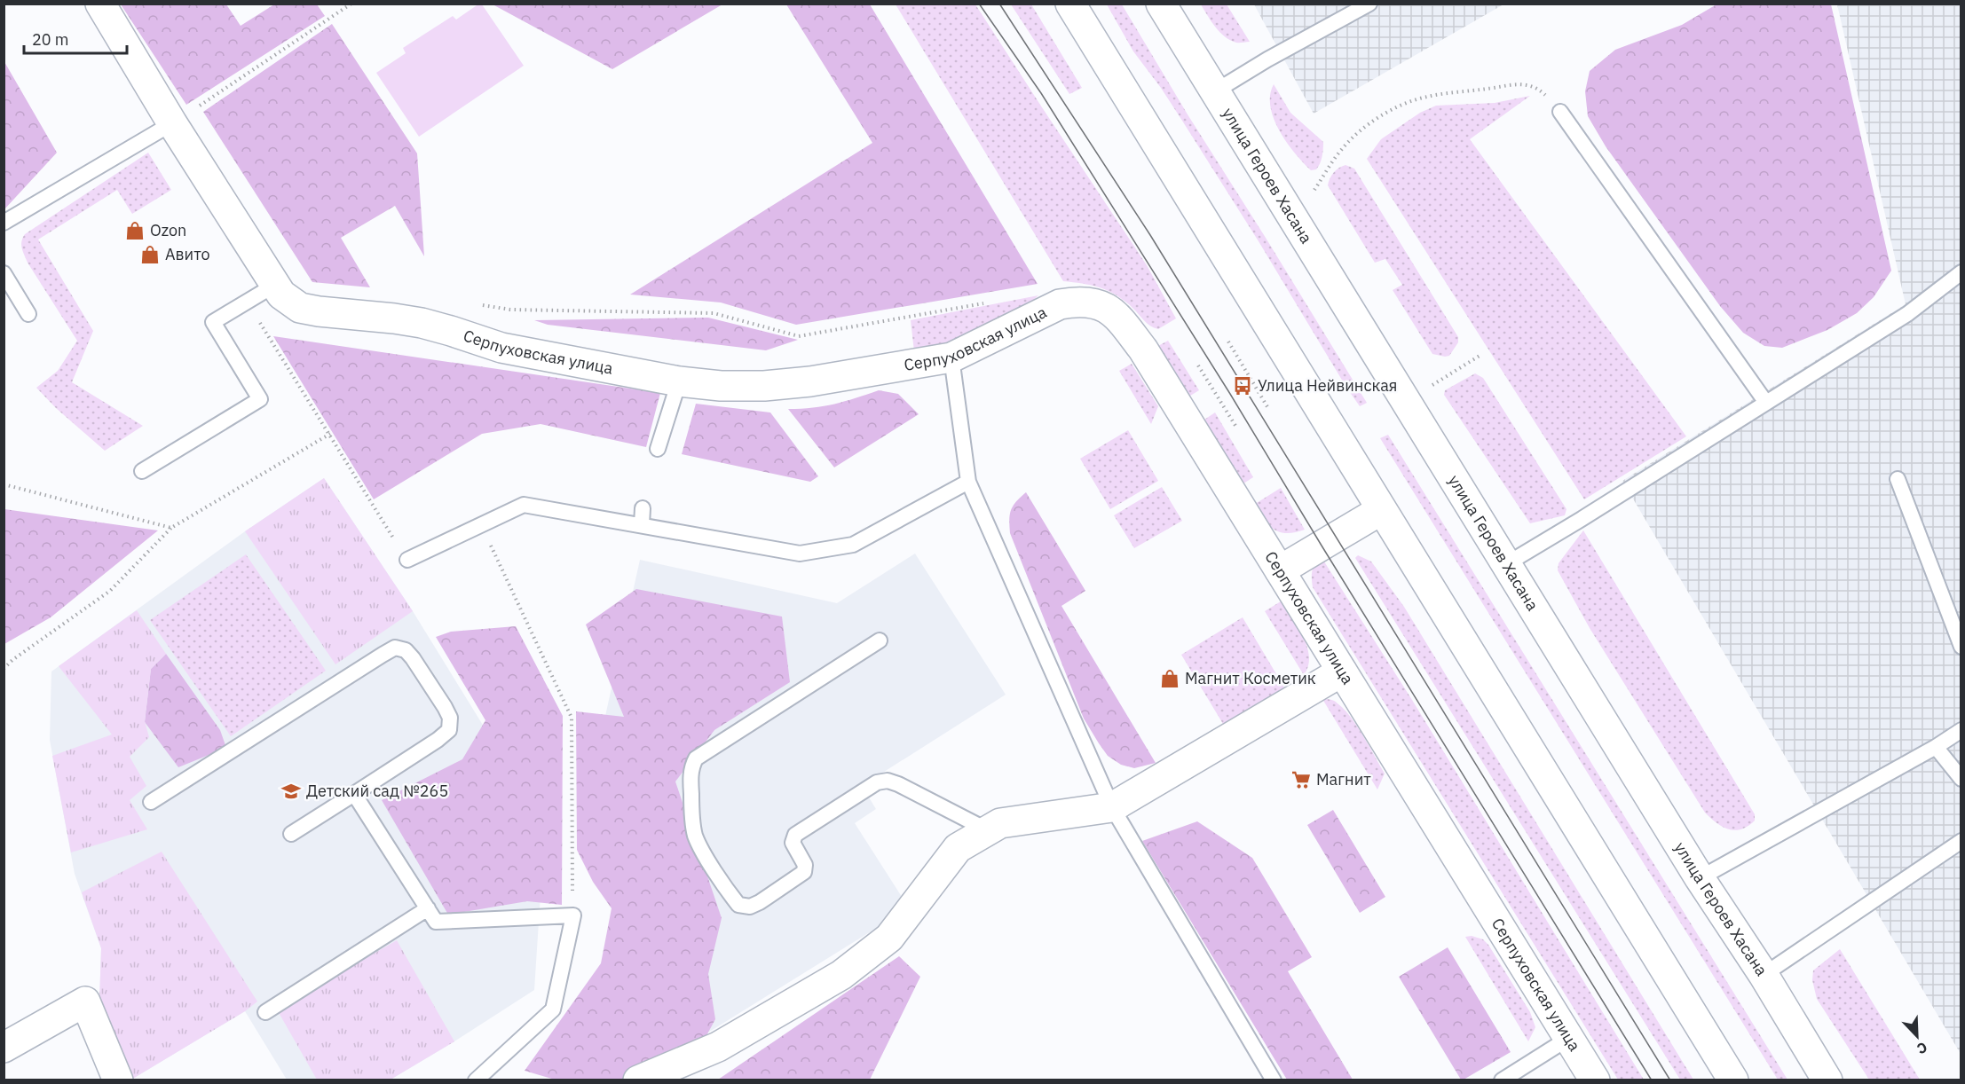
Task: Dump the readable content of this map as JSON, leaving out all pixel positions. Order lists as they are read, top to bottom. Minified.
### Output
{"streets":{"street":["улица Героев Хасана","Серпуховская улица"]},"places":{"shop":["Ozon","Авито","Магнит Косметик"],"bus stop":["Улица Нейвинская"],"supermarket":["Магнит"],"school or university":["Детский сад №265"]},"scale_bar":"20 m","north":"bottom right"}
